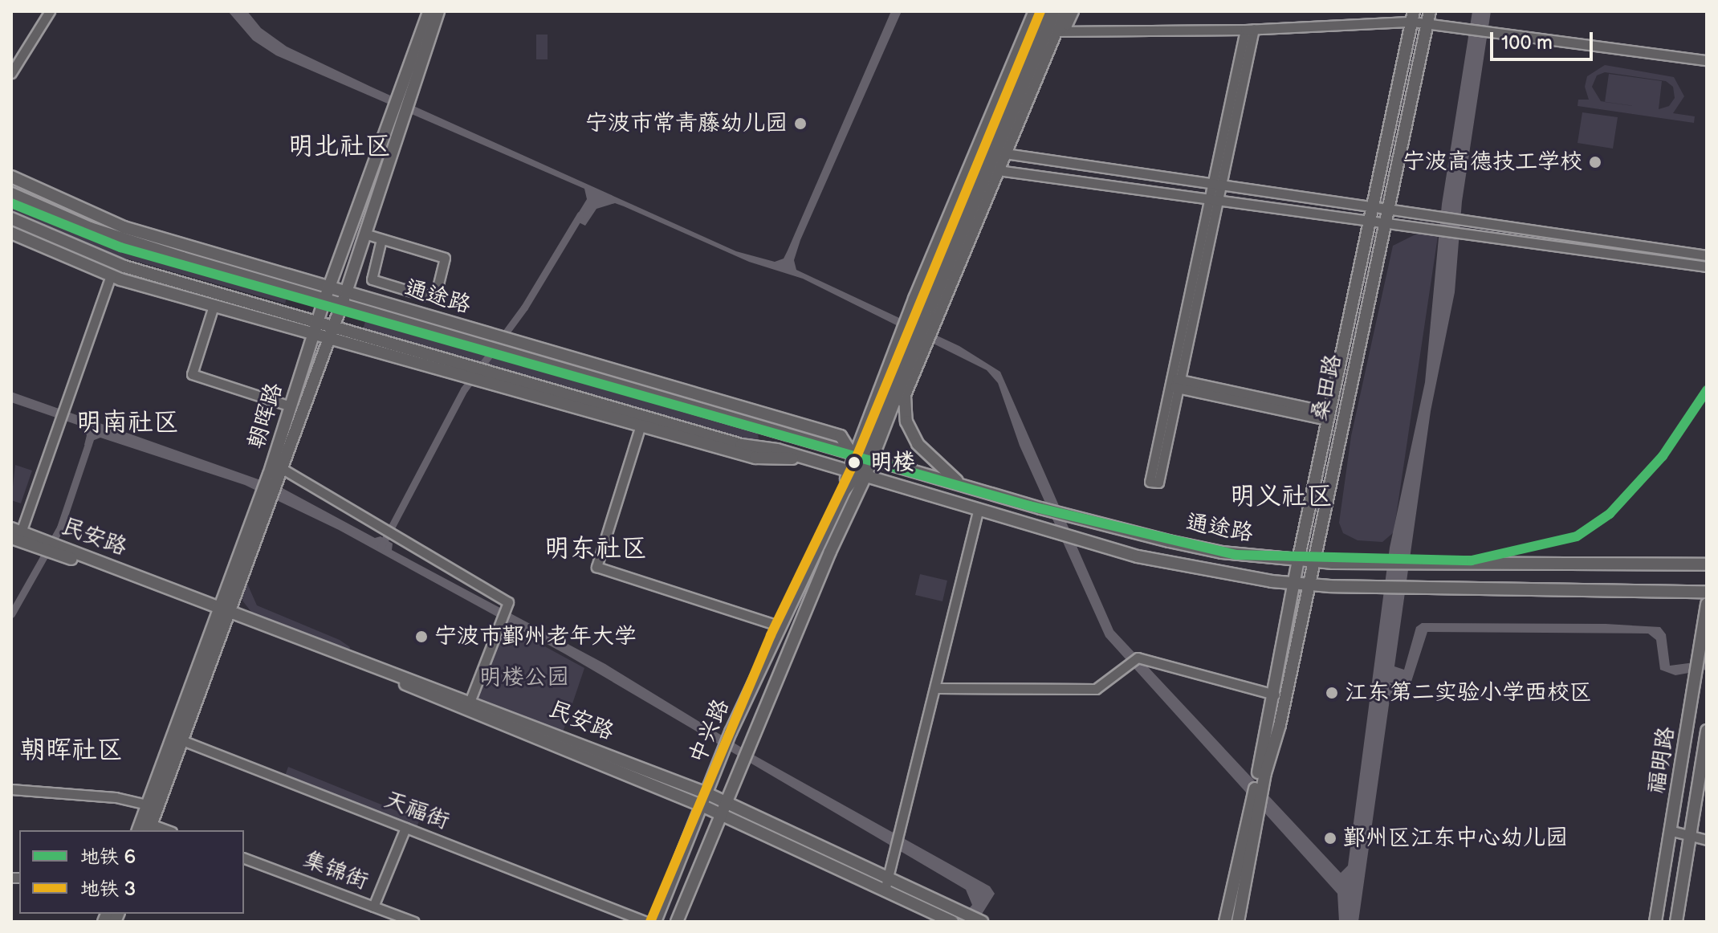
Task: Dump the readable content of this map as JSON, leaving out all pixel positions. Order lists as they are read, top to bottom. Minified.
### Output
{"streets":{"main road":["通途路","桑田路","朝晖路","民安路","中兴路","福明路"],"street":["天福街","集锦街"]},"crossings":[["通途路","桑田路"],["通途路","朝晖路"],["通途路","中兴路"],["朝晖路","民安路"],["朝晖路","天福街"],["民安路","中兴路"]],"districts":["明北社区","明南社区","明义社区","明东社区","朝晖社区"],"parks":["明楼公园"],"places":["宁波市常青藤幼儿园","宁波高德技工学校","明楼","宁波市鄞州老年大学","江东第二实验小学西校区","鄞州区江东中心幼儿园"],"lines":["metro line 3","metro line 6"],"legend":["地铁 6","地铁 3"],"scale_bar":"100 m"}
